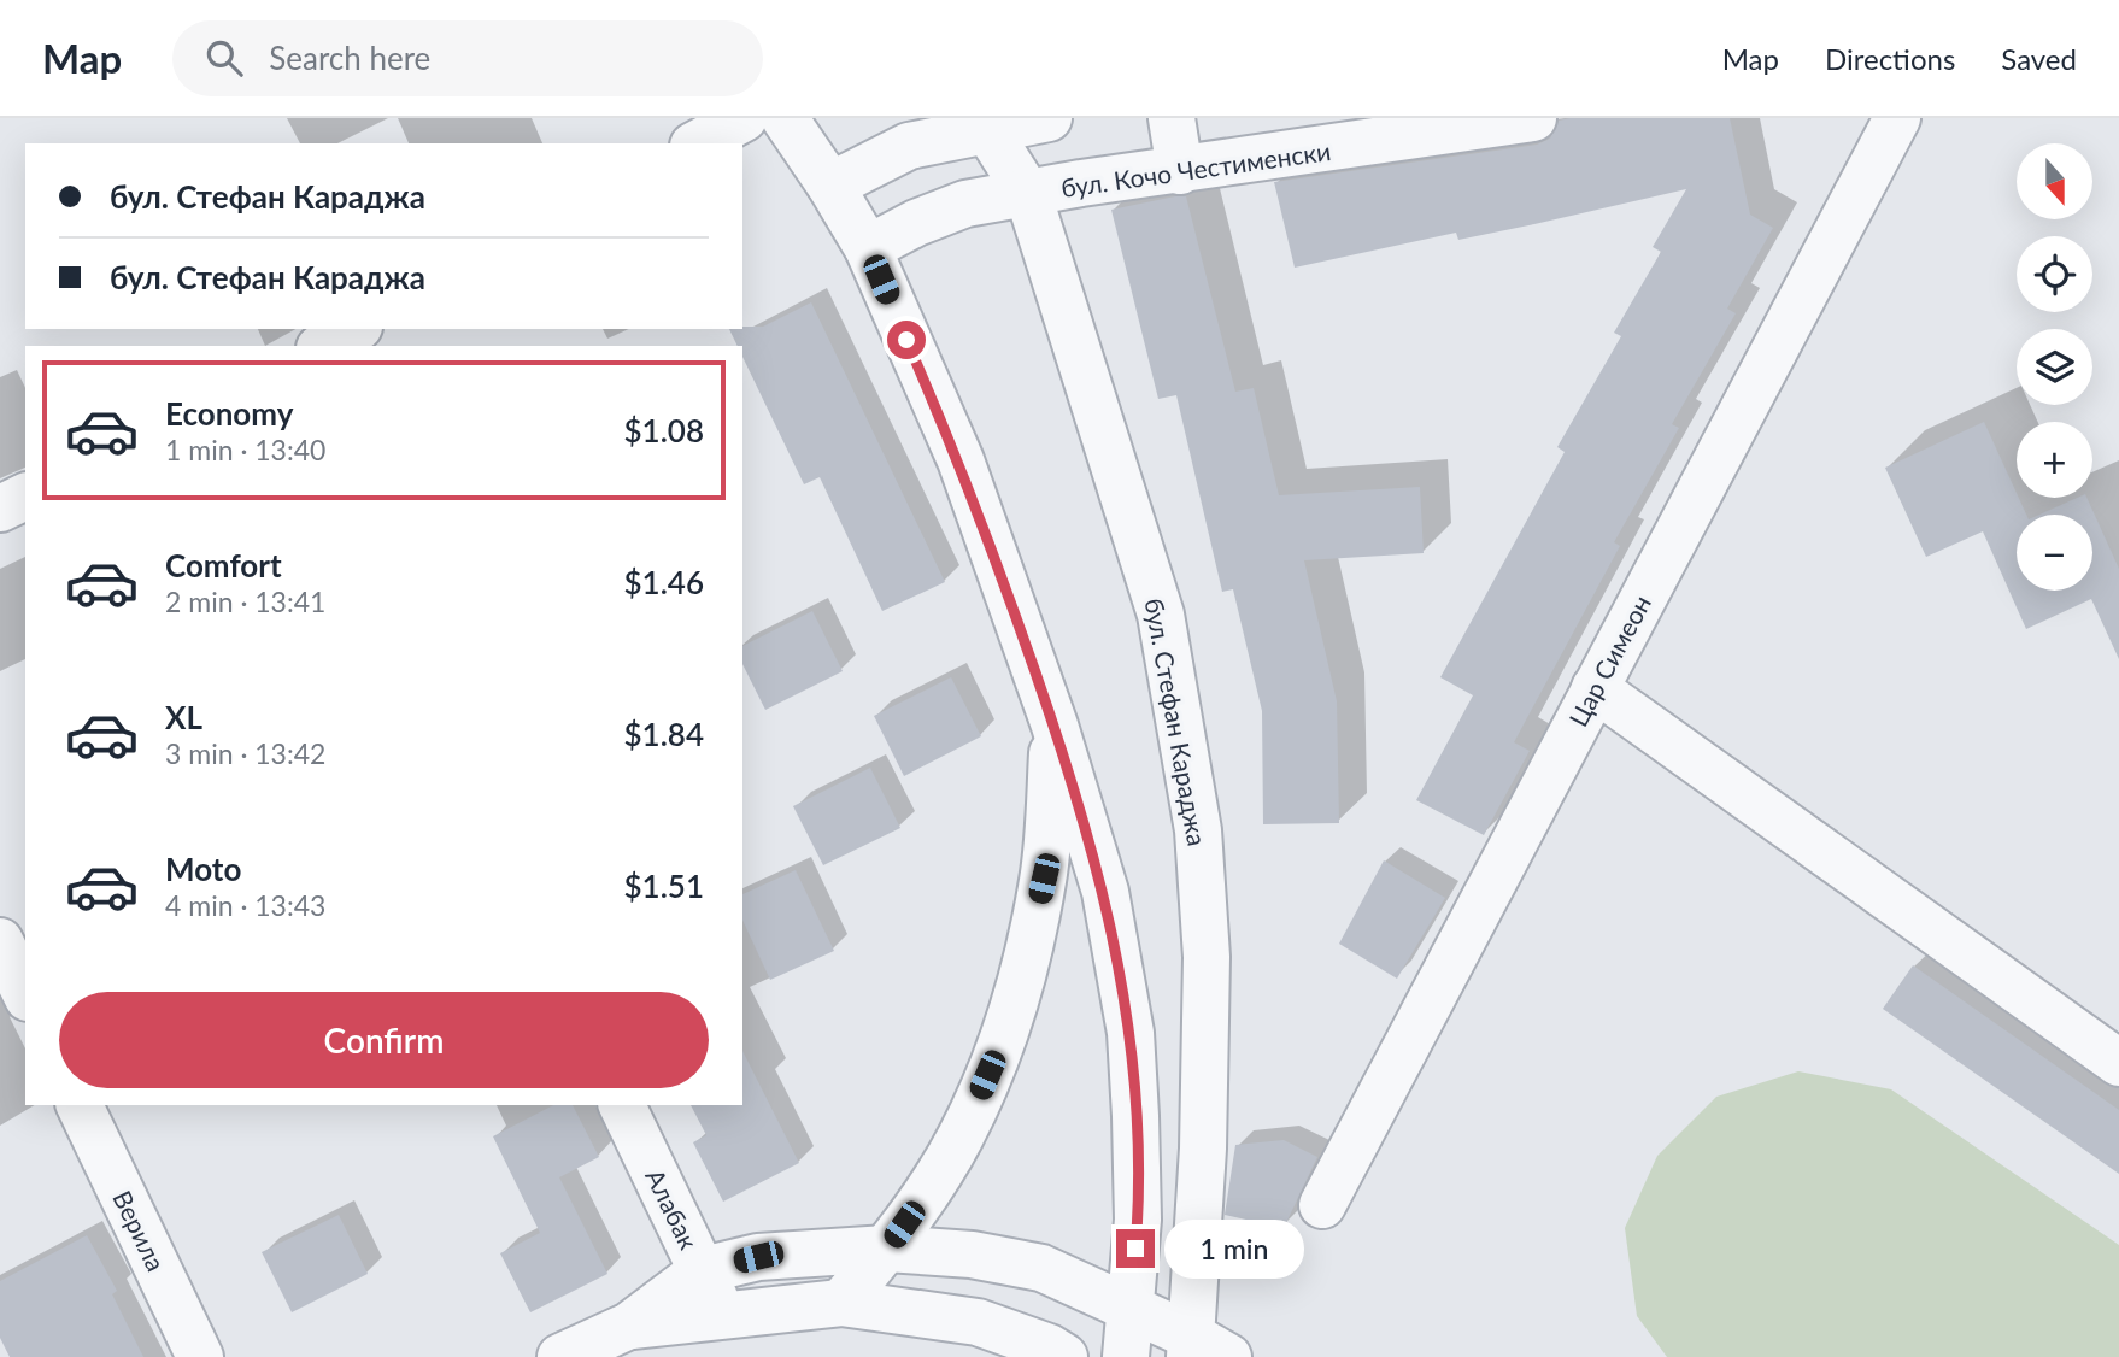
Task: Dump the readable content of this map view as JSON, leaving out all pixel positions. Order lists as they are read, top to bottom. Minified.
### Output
{"streets":{"street":["бул. Кочо Честименски","Цар Симеон","бул. Стефан Караджа","Алабак","Верила"]},"crossings":[["бул. Кочо Честименски","бул. Стефан Караджа"]],"north":"bottom","page":{"header":"Map","search":"Search here","nav":["Map","Directions","Saved"],"map_buttons":["+","−"],"banner":["бул. Стефан Караджа","бул. Стефан Караджа"],"list":[{"name":"Economy","note":"1 min · 13:40","value":"$1.08"},{"name":"Comfort","note":"2 min · 13:41","value":"$1.46"},{"name":"XL","note":"3 min · 13:42","value":"$1.84"},{"name":"Moto","note":"4 min · 13:43","value":"$1.51"}],"buttons":"Confirm","bubble":"1 min"}}
